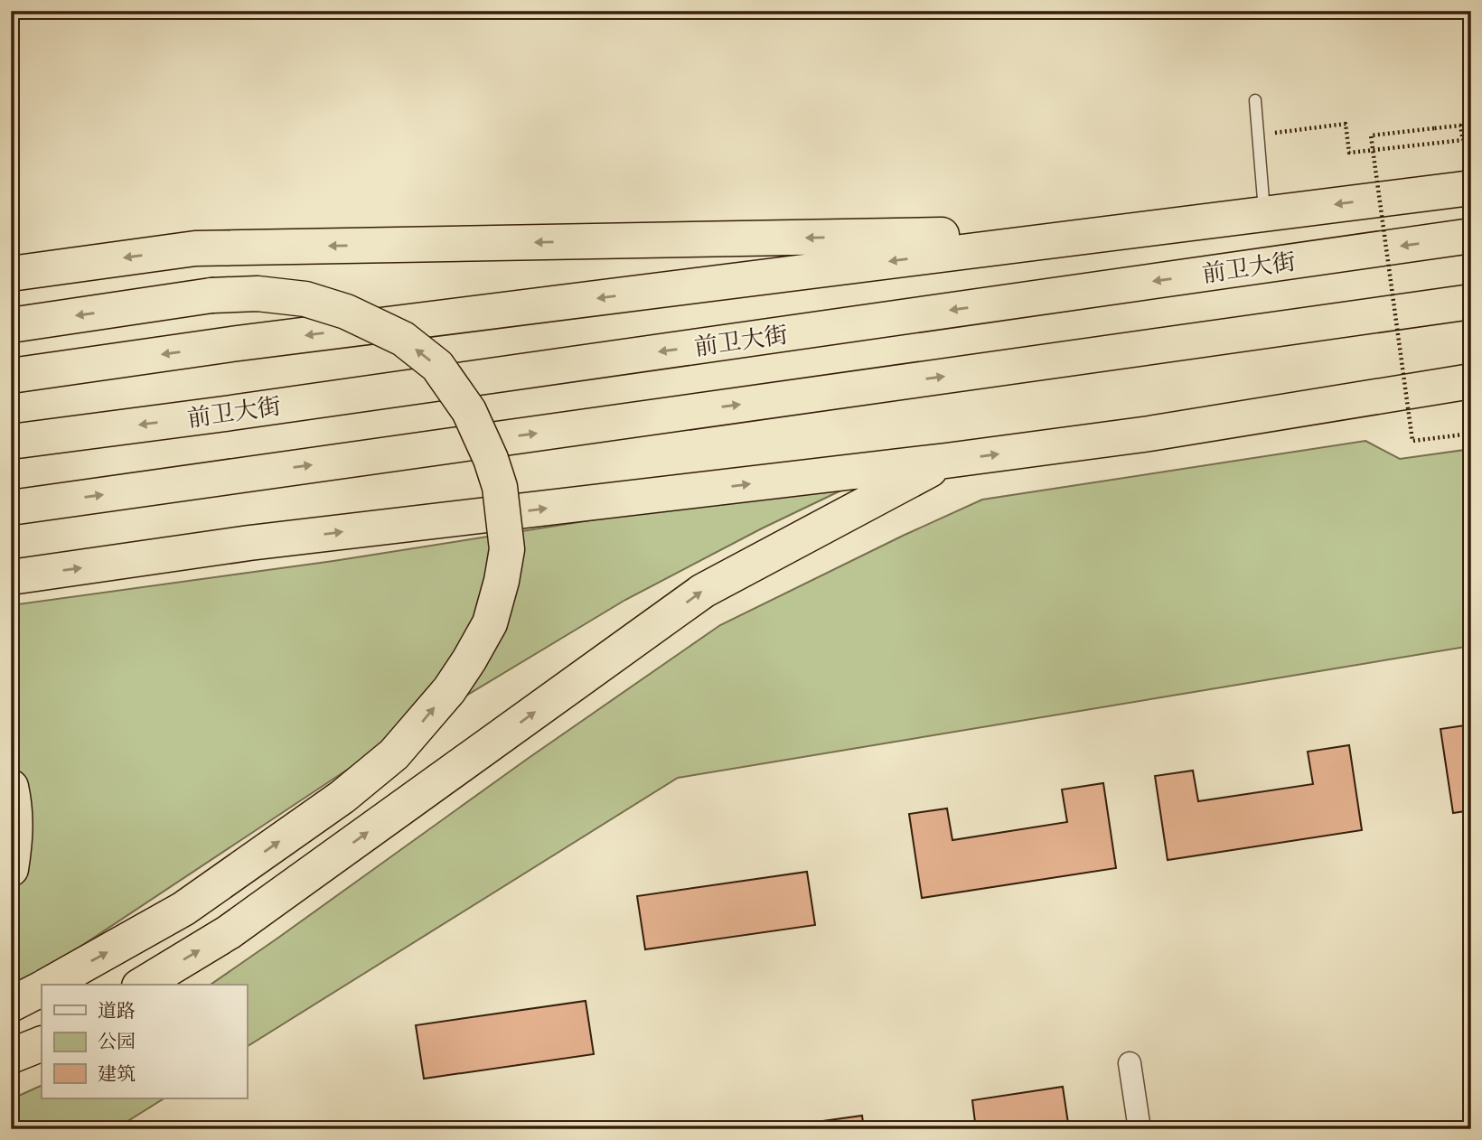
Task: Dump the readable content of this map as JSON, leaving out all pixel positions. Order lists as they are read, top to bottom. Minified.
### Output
{"streets":{"highway":["前卫大街"]},"legend":["道路","公园","建筑"]}
